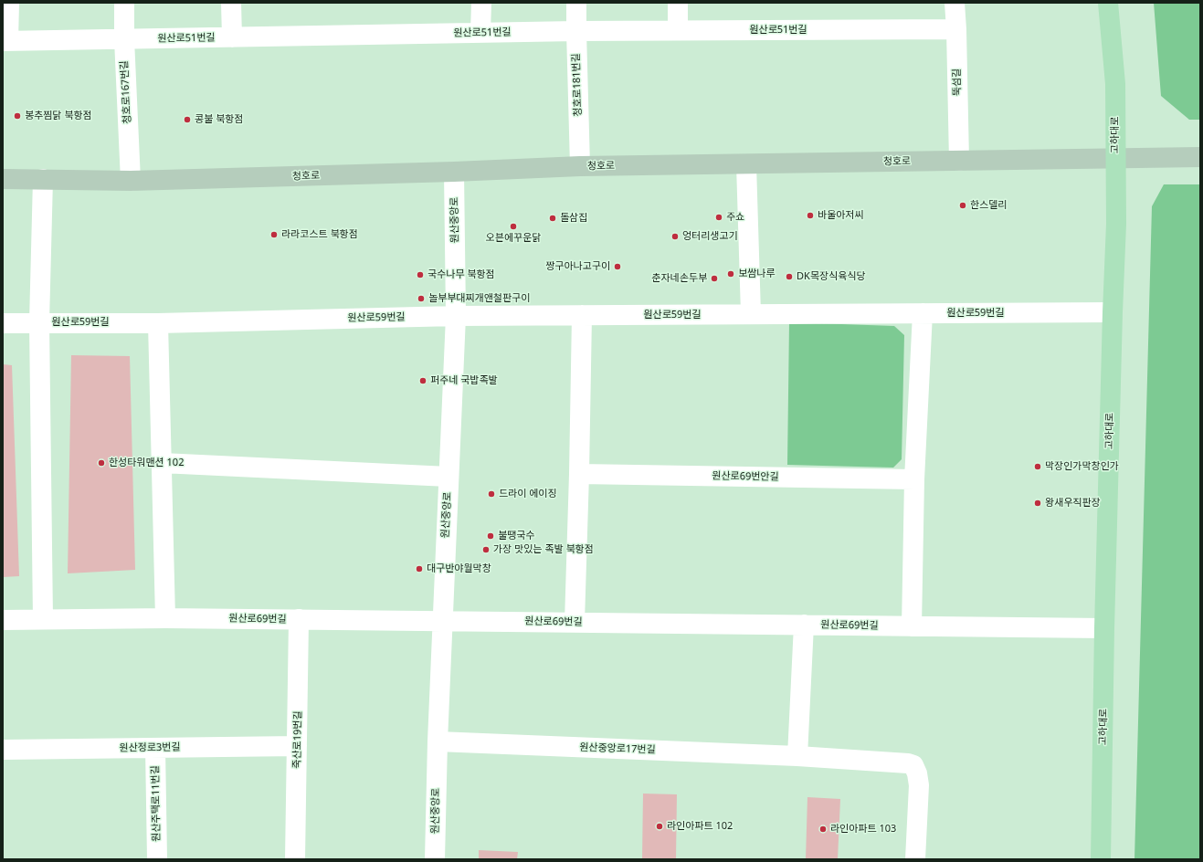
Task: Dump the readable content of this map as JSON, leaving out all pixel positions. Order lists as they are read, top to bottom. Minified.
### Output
{"streets":{"main road":["고하대로"],"street":["원산로51번길","뚝섬길","청호로181번길","청호로167번길","청호로","원산중앙로","원산로59번길","원산로69번안길","원산로69번길","죽산로19번길","원산정로3번길","원산중앙로17번길","원산주택로11번길"]},"crossings":[["원산로51번길","뚝섬길"],["원산로51번길","청호로181번길"],["원산로51번길","청호로167번길"],["뚝섬길","청호로"],["청호로181번길","청호로"],["청호로167번길","청호로"],["고하대로","청호로"],["고하대로","원산로59번길"],["고하대로","원산로69번길"],["청호로","원산중앙로"],["원산중앙로","원산로59번길"],["원산중앙로","원산로69번길"],["원산중앙로","원산중앙로17번길"],["원산로69번길","죽산로19번길"],["죽산로19번길","원산정로3번길"],["원산정로3번길","원산주택로11번길"]],"places":["봉추찜닭 북항점","콩불 북항점","한스델리","바울아저씨","주쇼","돌삼집","오븐에꾸운닭","라라코스트 북항점","엉터리생고기","짱구아나고구이","보쌈나루","국수나무 북항점","DK목장식육식당","춘자네손두부","놀부부대찌개앤철판구이","퍼주네 국밥족발","한성타워맨션 102","막장인가막창인가","드라이 에이징","왕새우직판장","불땡국수","가장 맛있는 족발 북항점","대구반야월막창","라인아파트 102","라인아파트 103"]}
